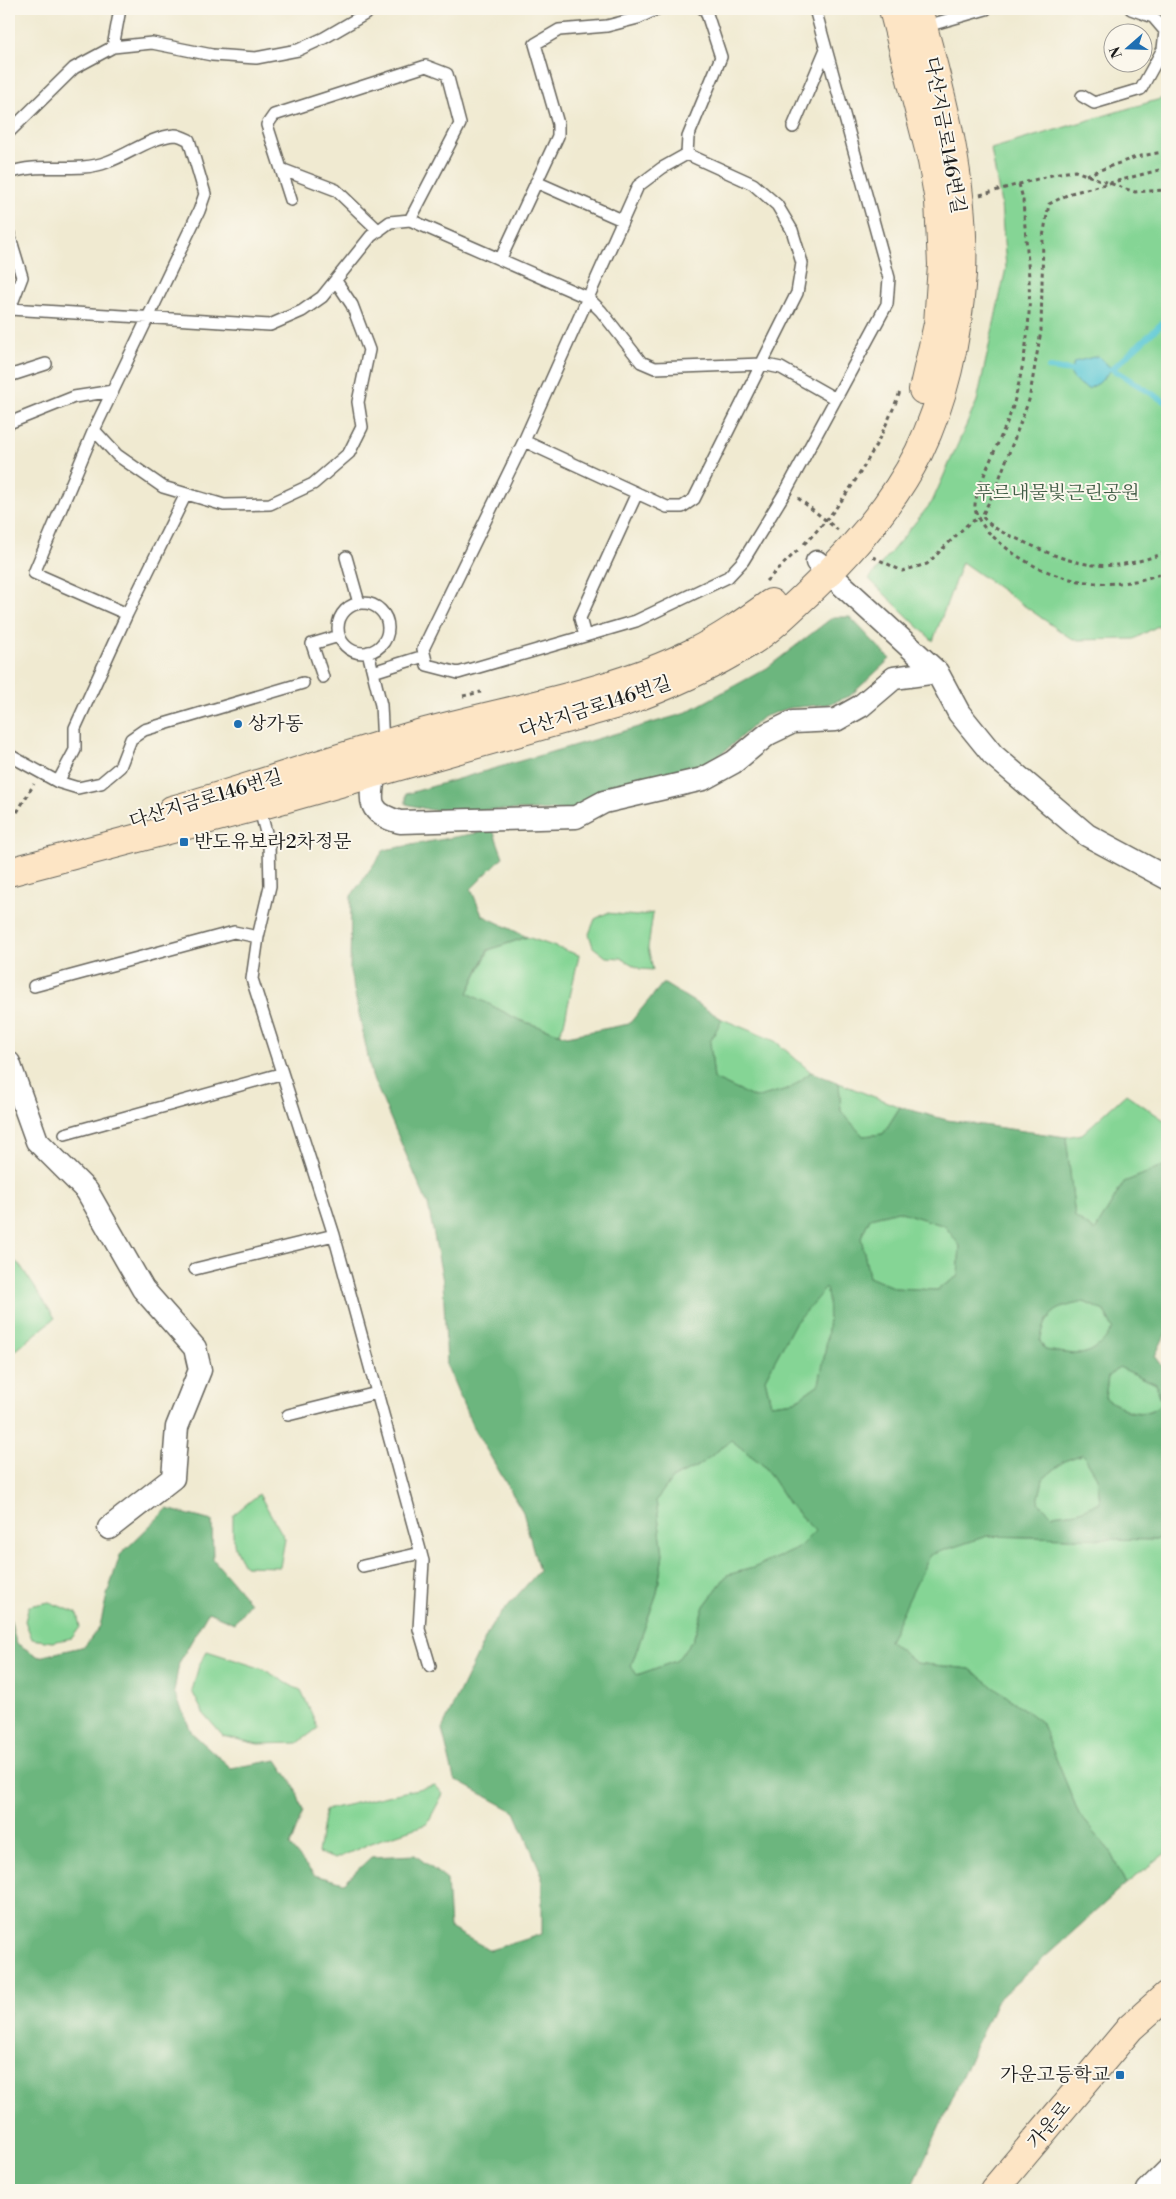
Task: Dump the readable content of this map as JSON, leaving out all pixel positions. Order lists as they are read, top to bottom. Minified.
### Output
{"streets":{"street":["다산지금로146번길","가운로"]},"parks":["푸르내물빛근린공원"],"places":{"other":["상가동"],"transit":["반도유보라2차정문","가운고등학교"]},"north":"left"}
